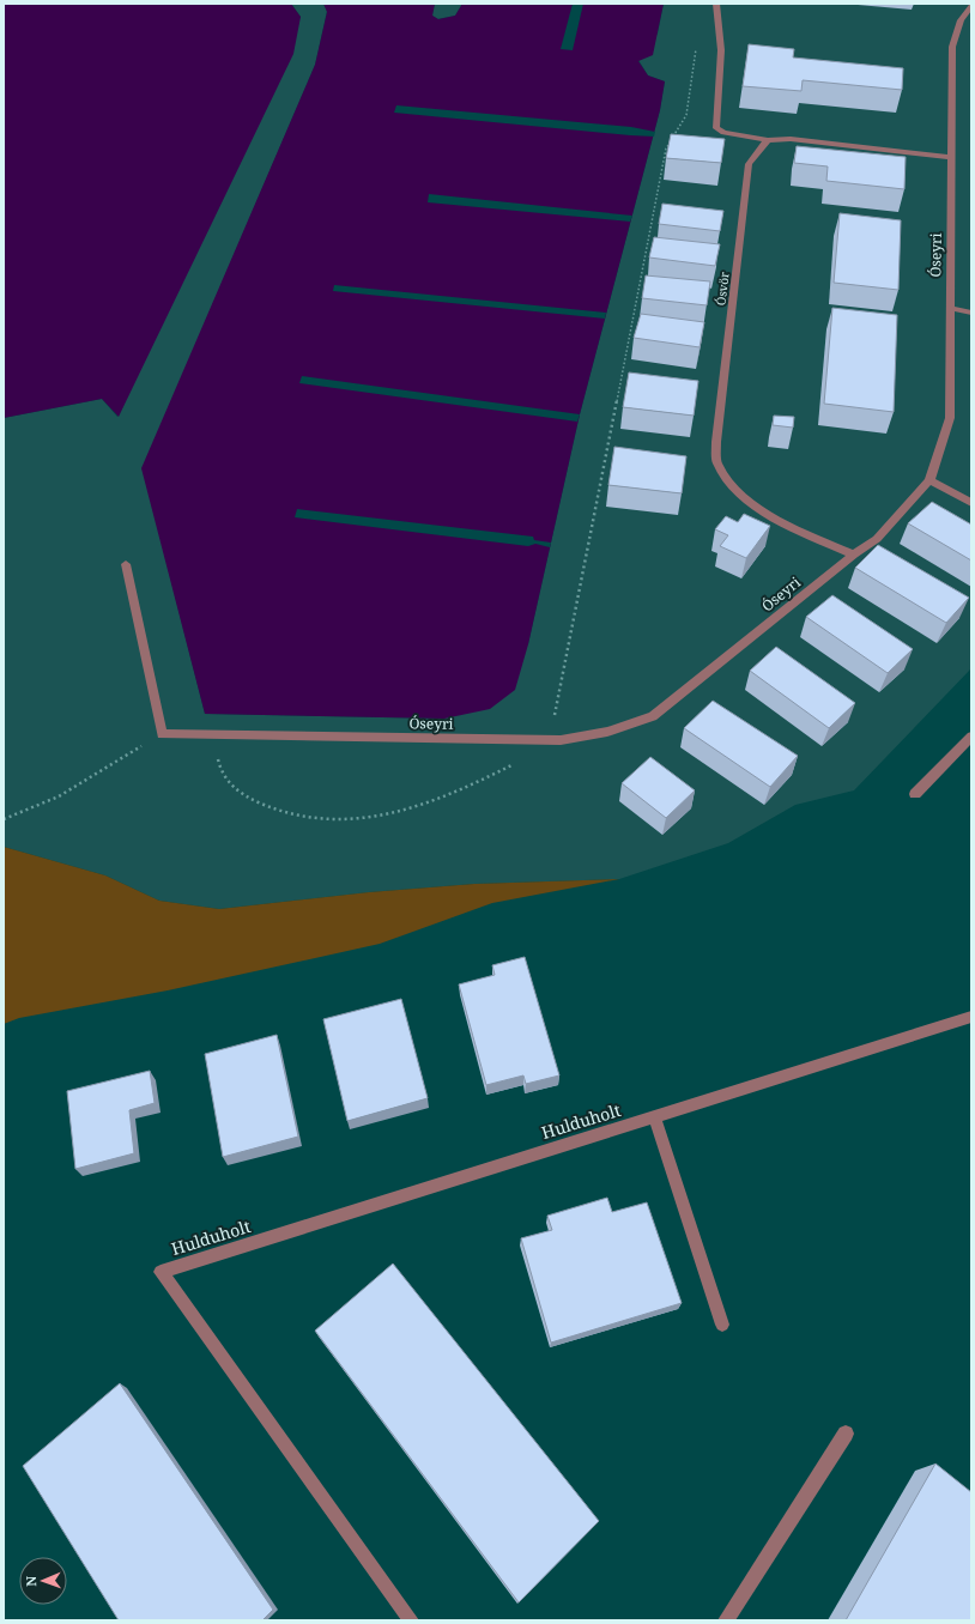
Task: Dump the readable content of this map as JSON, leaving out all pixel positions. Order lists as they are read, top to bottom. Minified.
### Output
{"streets":{"street":["Óseyri","Ósvör","Hulduholt"]},"crossings":[["Óseyri","Ósvör"]],"north":"left"}
